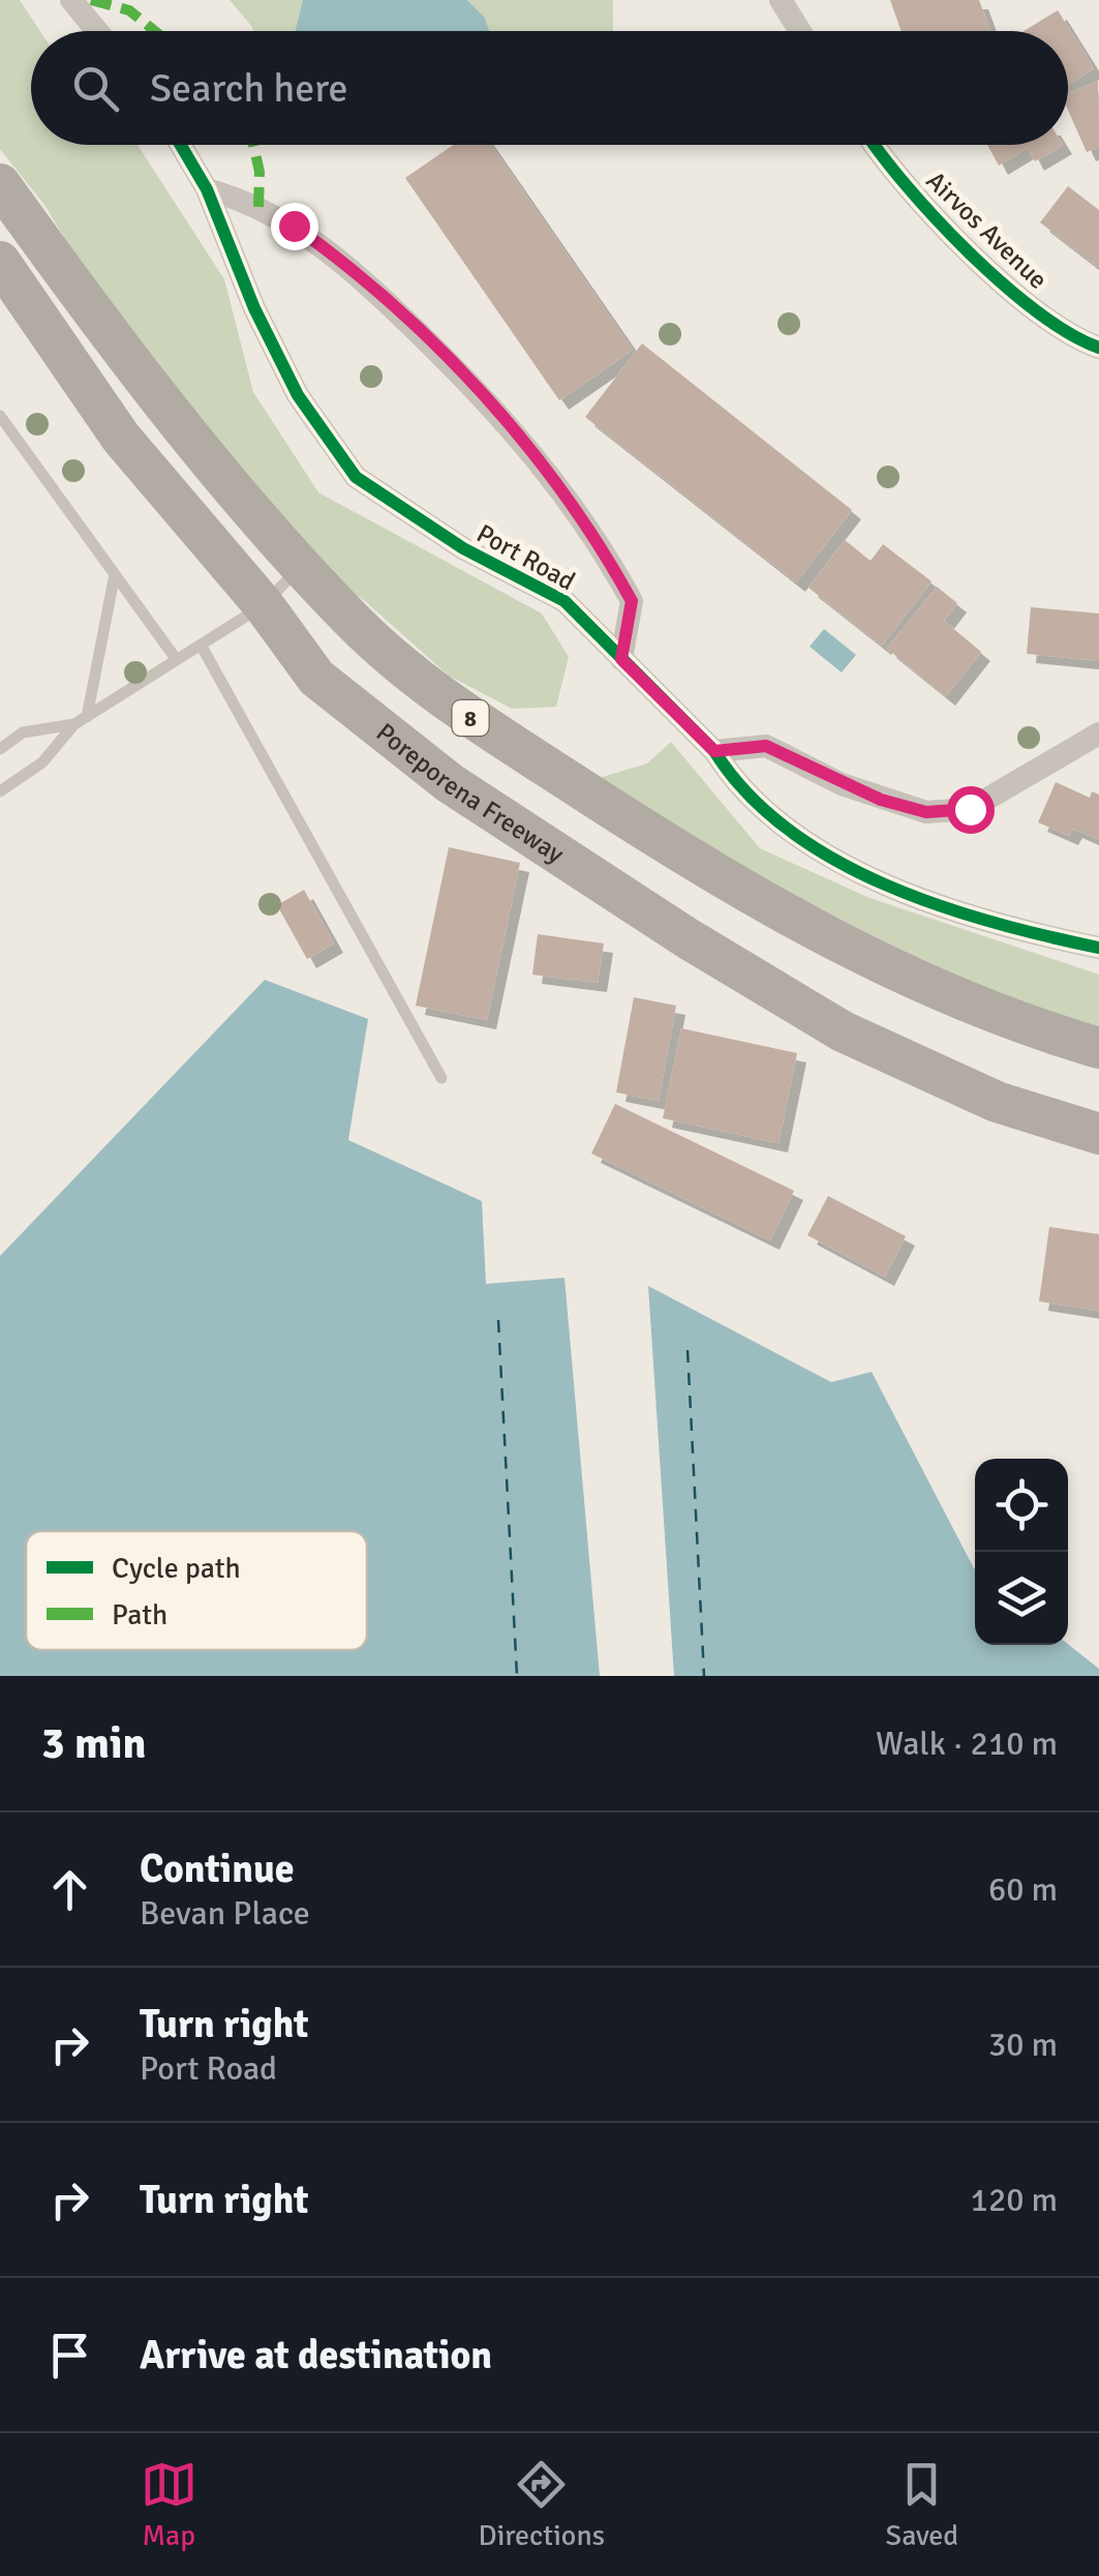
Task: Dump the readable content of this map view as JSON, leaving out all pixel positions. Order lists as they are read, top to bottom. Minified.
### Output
{"streets":{"highway":["8","Poreporena Freeway"],"street":["Airvos Avenue","Port Road"]},"legend":["Cycle path","Path"],"page":{"search":"Search here","heading":["3 min","Walk · 210 m"],"list":[["Continue","Bevan Place","60 m"],["Turn right","Port Road","30 m"],["Turn right","120 m"],"Arrive at destination"],"nav":["Map","Directions","Saved"]}}
